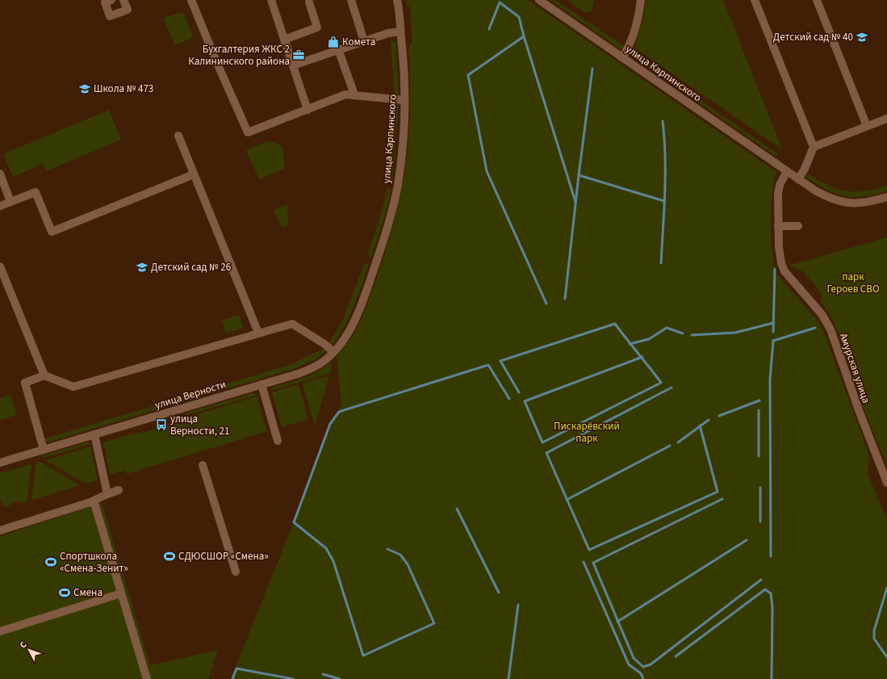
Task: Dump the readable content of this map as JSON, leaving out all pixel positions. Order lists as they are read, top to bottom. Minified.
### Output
{"streets":{"street":["улица Карпинского","Амурская улица","улица Верности"]},"crossings":[["улица Карпинского","улица Верности"]],"parks":["парк Героев СВО","Пискарёвский парк"],"places":{"school or university":["Детский сад № 40","Школа № 473","Детский сад № 26"],"shop":["Комета"],"office":["Бухгалтерия ЖКС 2 Калининского района"],"bus stop":["улица Верности, 21"],"sports":["СДЮСШОР «Смена»","Спортшкола «Смена-Зенит»","Смена"]},"north":"top left"}
